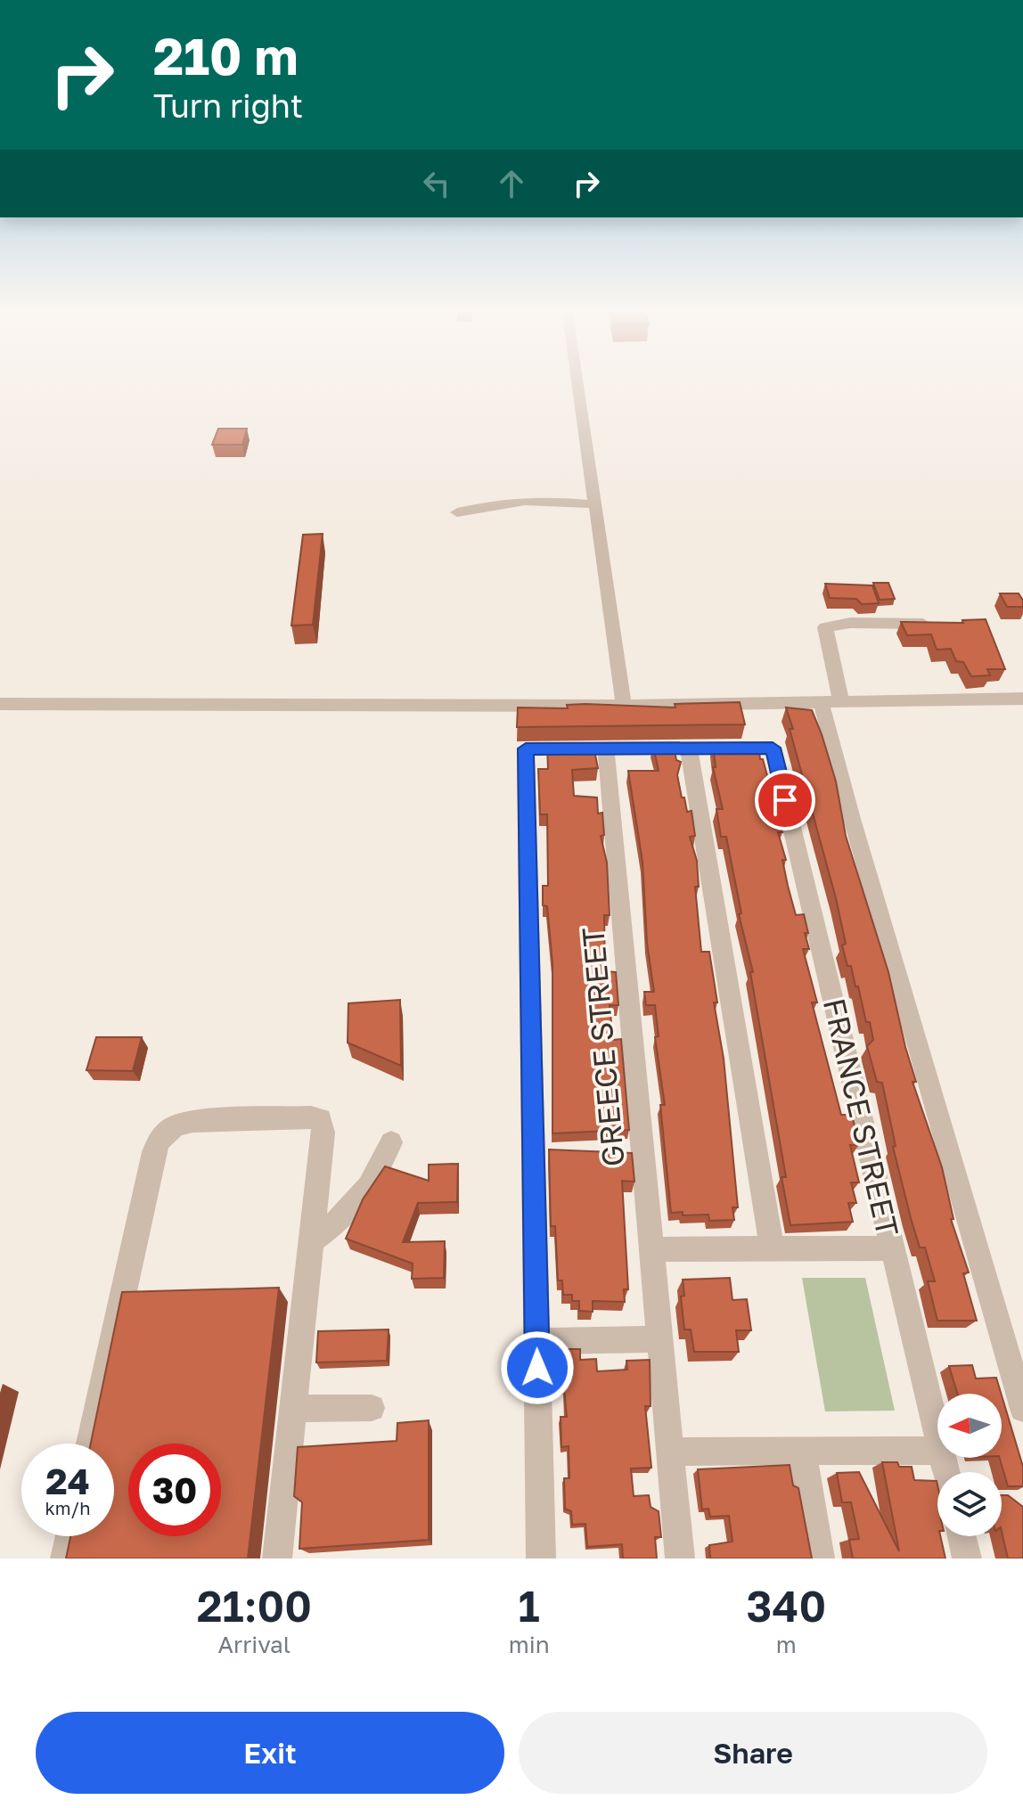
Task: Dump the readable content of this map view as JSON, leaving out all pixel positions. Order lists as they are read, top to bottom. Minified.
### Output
{"streets":{"street":["GREECE STREET","FRANCE STREET"]},"north":"left","page":{"turn":["210 m","Turn right"],"speed":"24 km/h","limit":"30","eta":["21:00","Arrival","1","min","340","m"],"buttons":["Exit","Share"]}}
